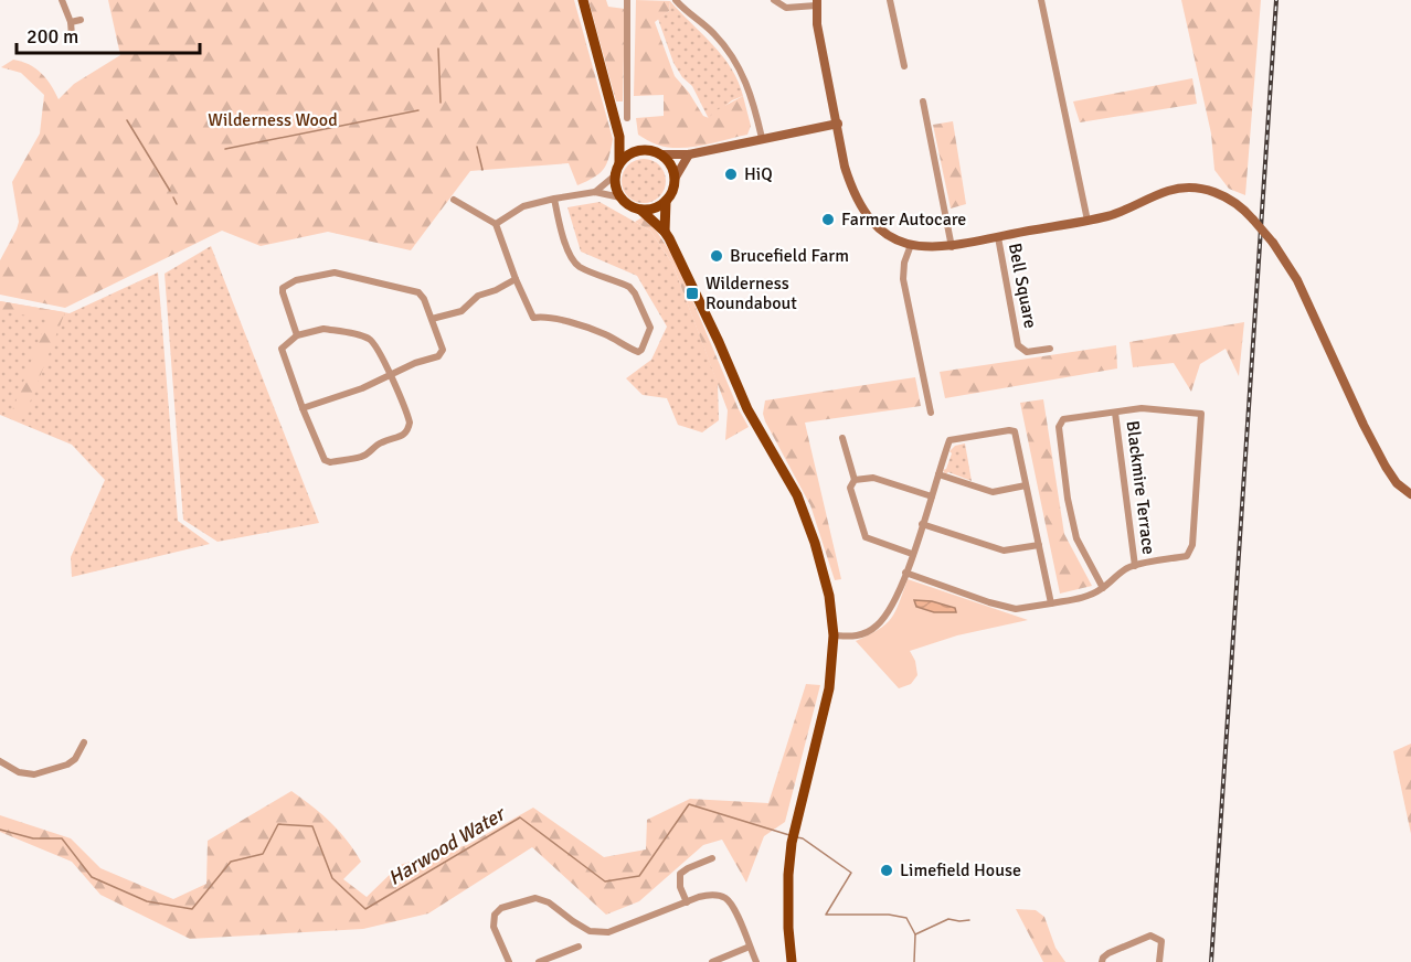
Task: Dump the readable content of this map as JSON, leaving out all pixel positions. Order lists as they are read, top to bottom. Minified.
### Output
{"streets":{"street":["Bell Square","Blackmire Terrace"]},"water":["Harwood Water"],"parks":["Wilderness Wood"],"places":{"other":["HiQ","Farmer Autocare","Brucefield Farm","Limefield House"],"transit":["Wilderness Roundabout"]},"scale_bar":"200 m"}
